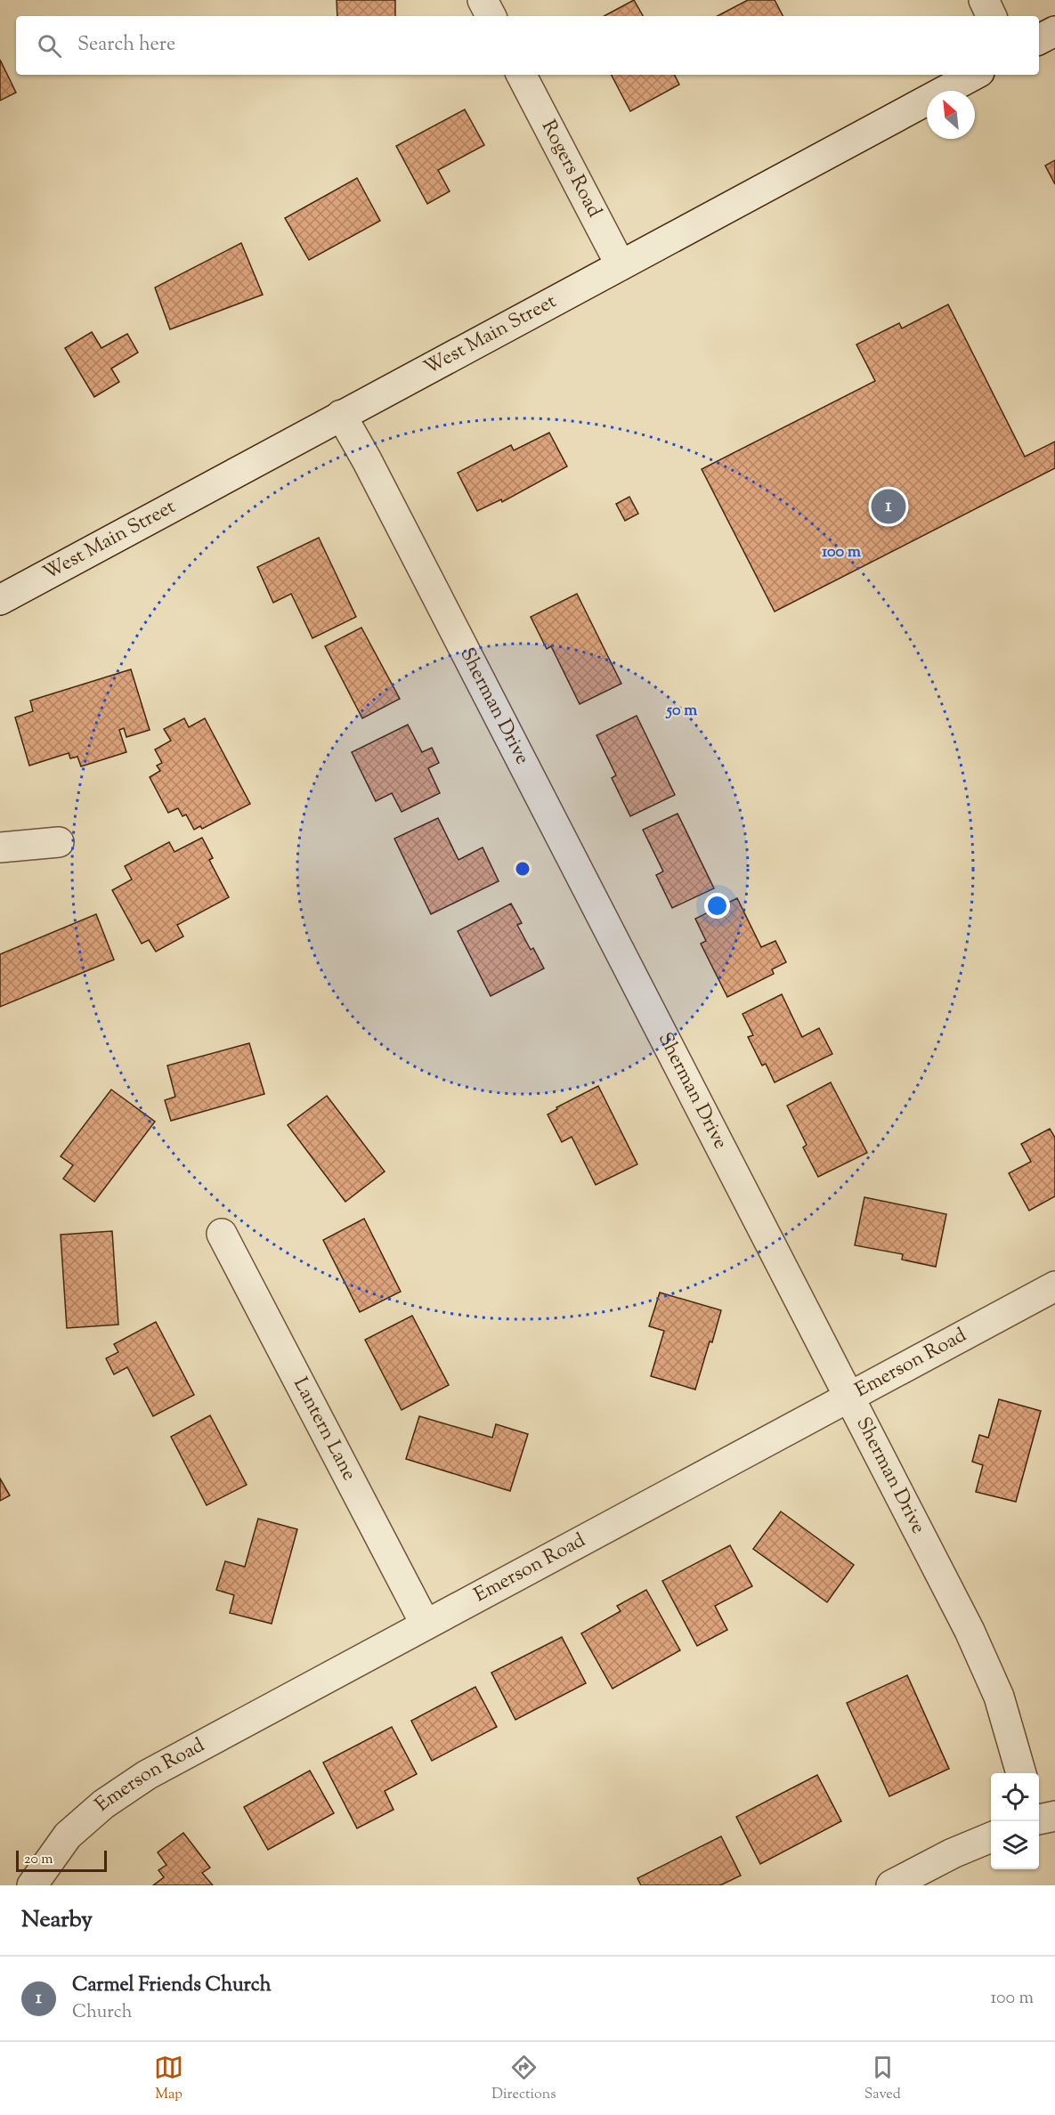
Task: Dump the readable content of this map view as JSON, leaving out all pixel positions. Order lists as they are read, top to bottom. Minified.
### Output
{"streets":{"street":["Rogers Road","West Main Street","Sherman Drive","Emerson Road","Lantern Lane"]},"crossings":[["Rogers Road","West Main Street"],["West Main Street","Sherman Drive"],["Sherman Drive","Emerson Road"],["Emerson Road","Lantern Lane"]],"scale_bar":"20 m","north":"top left","page":{"search":"Search here","pins":"1","scale":"20 m","heading":"Nearby","list":[{"mark":"1","name":"Carmel Friends Church","note":"Church","value":"100 m"}],"nav":["Map","Directions","Saved"]},"rings":["100 m","50 m"]}
